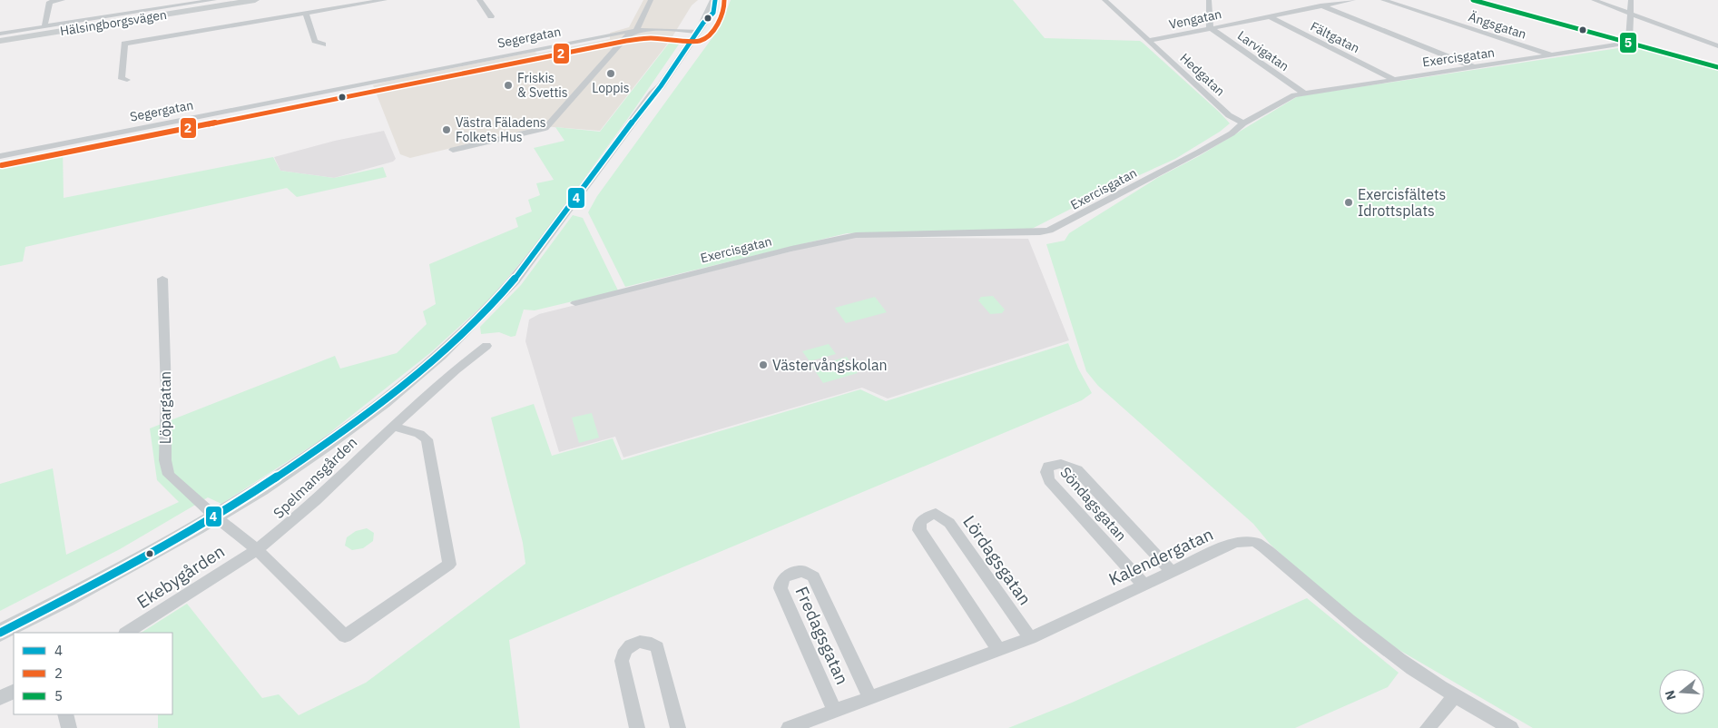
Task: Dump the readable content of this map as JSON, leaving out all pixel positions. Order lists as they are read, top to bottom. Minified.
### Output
{"streets":{"street":["Vengatan","Hälsingborgsvägen","Ängsgatan","Segergatan","Fältgatan","Larvigatan","Exercisgatan","Hedgatan","Löpargatan","Spelmansgården","Söndagsgatan","Kalendergatan","Lördagsgatan","Ekebygården","Fredagsgatan"]},"crossings":[["Vengatan","Fältgatan"],["Vengatan","Larvigatan"],["Vengatan","Hedgatan"],["Ängsgatan","Exercisgatan"],["Fältgatan","Exercisgatan"],["Larvigatan","Exercisgatan"],["Exercisgatan","Hedgatan"],["Spelmansgården","Ekebygården"],["Söndagsgatan","Kalendergatan"],["Kalendergatan","Lördagsgatan"],["Kalendergatan","Fredagsgatan"]],"places":["Loppis","Friskis & Svettis","Västra Fäladens Folkets Hus","Exercisfältets Idrottsplats","Västervångskolan"],"lines":["transit line 4","transit line 2","transit line 5"],"legend":["4","2","5"],"north":"left"}
